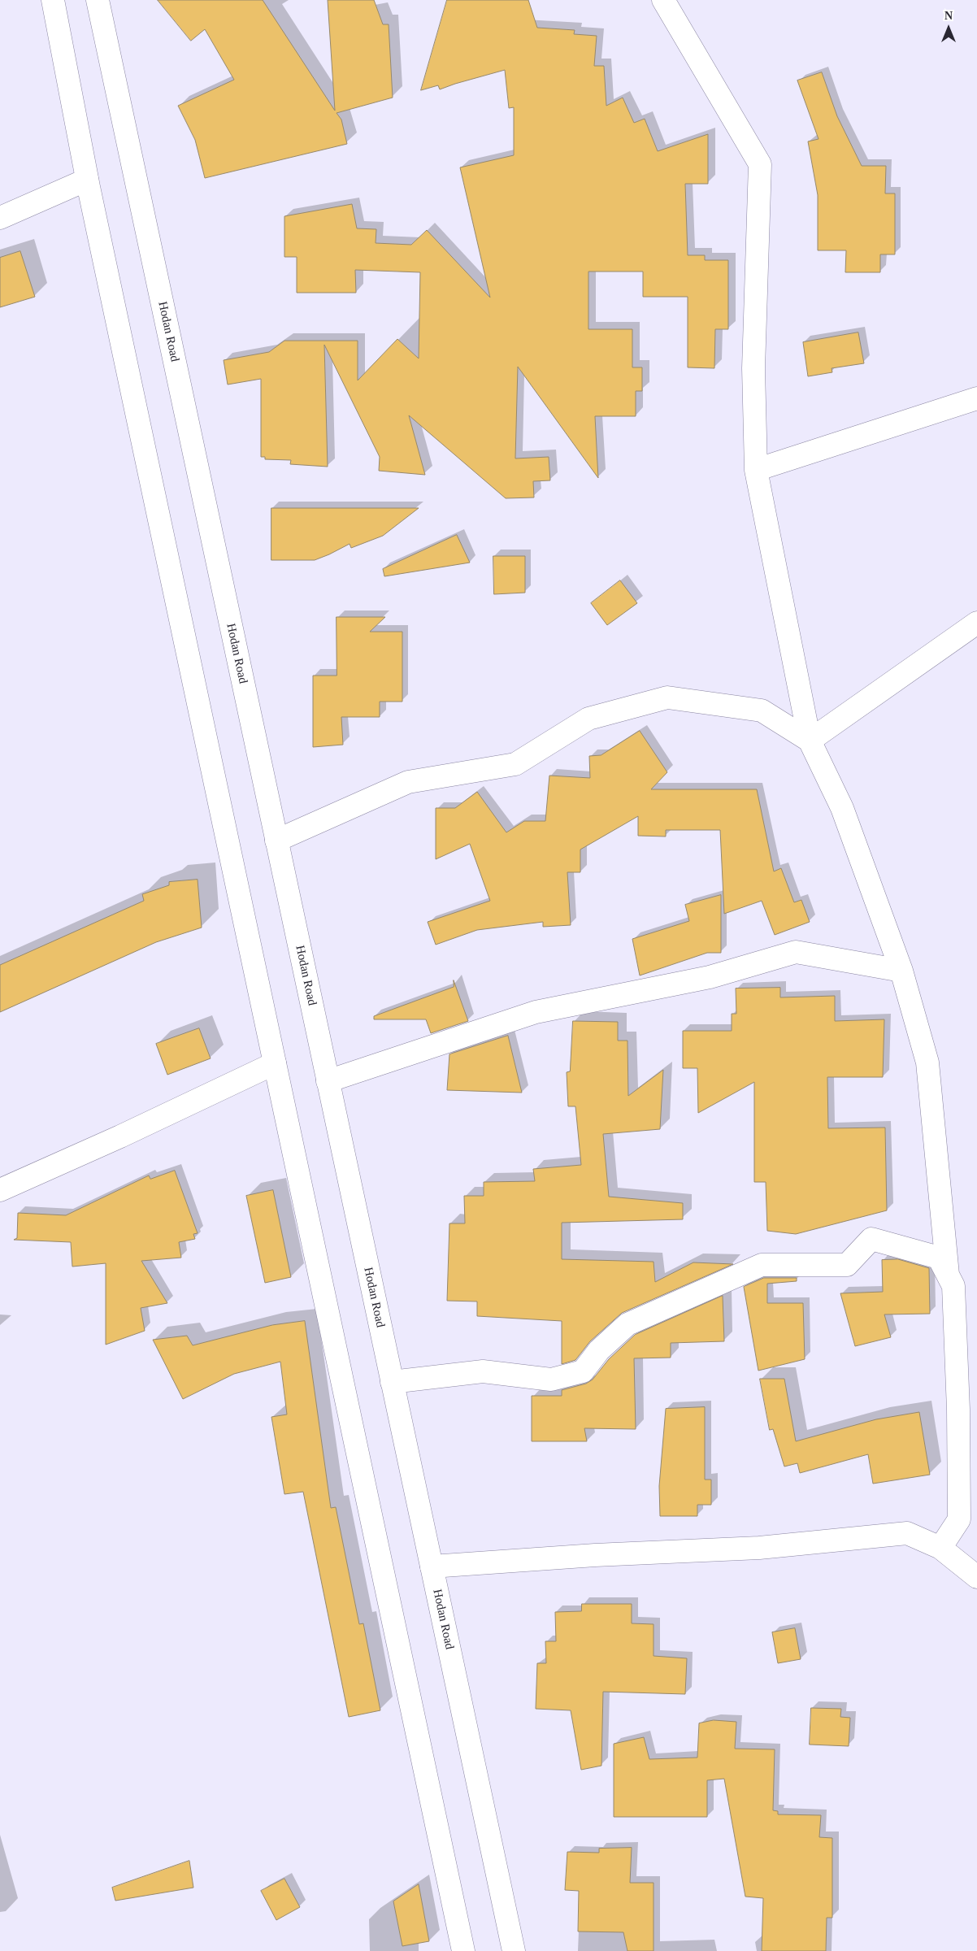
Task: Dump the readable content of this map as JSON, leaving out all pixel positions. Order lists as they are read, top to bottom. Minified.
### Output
{"streets":{"street":["Hodan Road"]},"north":"top"}
